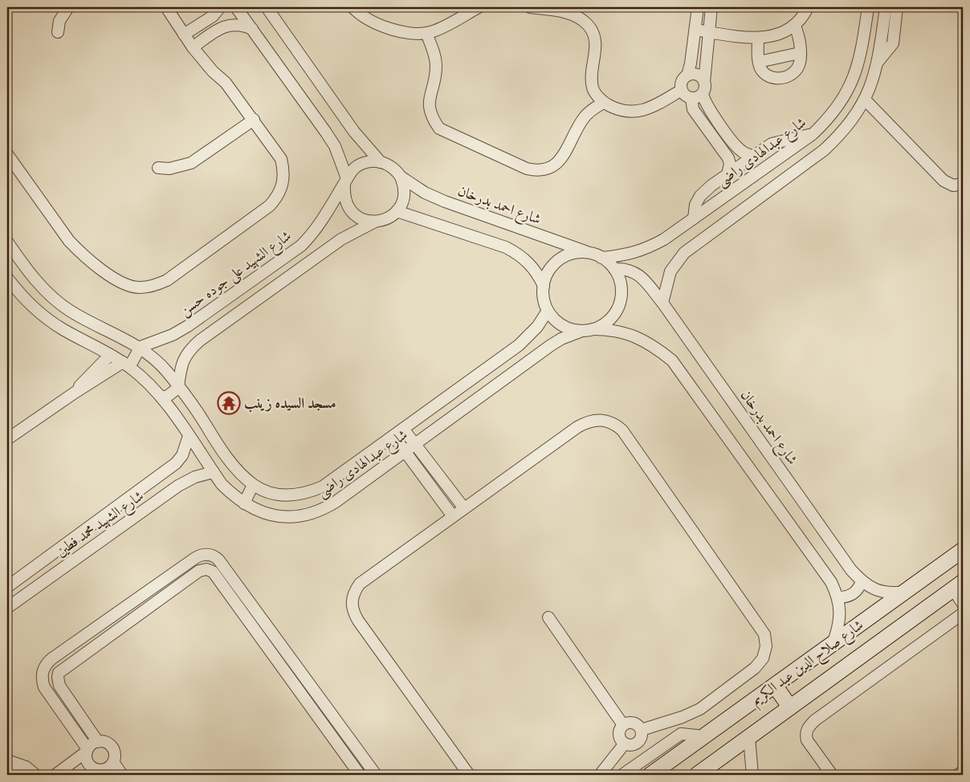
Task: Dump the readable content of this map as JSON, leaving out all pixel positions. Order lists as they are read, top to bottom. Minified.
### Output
{"streets":{"main road":["شارع صلاح الدين عبد الكريم"],"street":["شارع عبدالهادى راضى","شارع احمد بدرخان","شارع الشهيد على جوده حسن","شارع الشهيد محمد فطين"]},"crossings":[["شارع عبدالهادى راضى","شارع احمد بدرخان"],["شارع عبدالهادى راضى","شارع الشهيد على جوده حسن"],["شارع عبدالهادى راضى","شارع الشهيد محمد فطين"],["شارع احمد بدرخان","شارع الشهيد على جوده حسن"],["شارع احمد بدرخان","شارع صلاح الدين عبد الكريم"]],"places":{"temple":["مسجد السيده زينب"]}}
